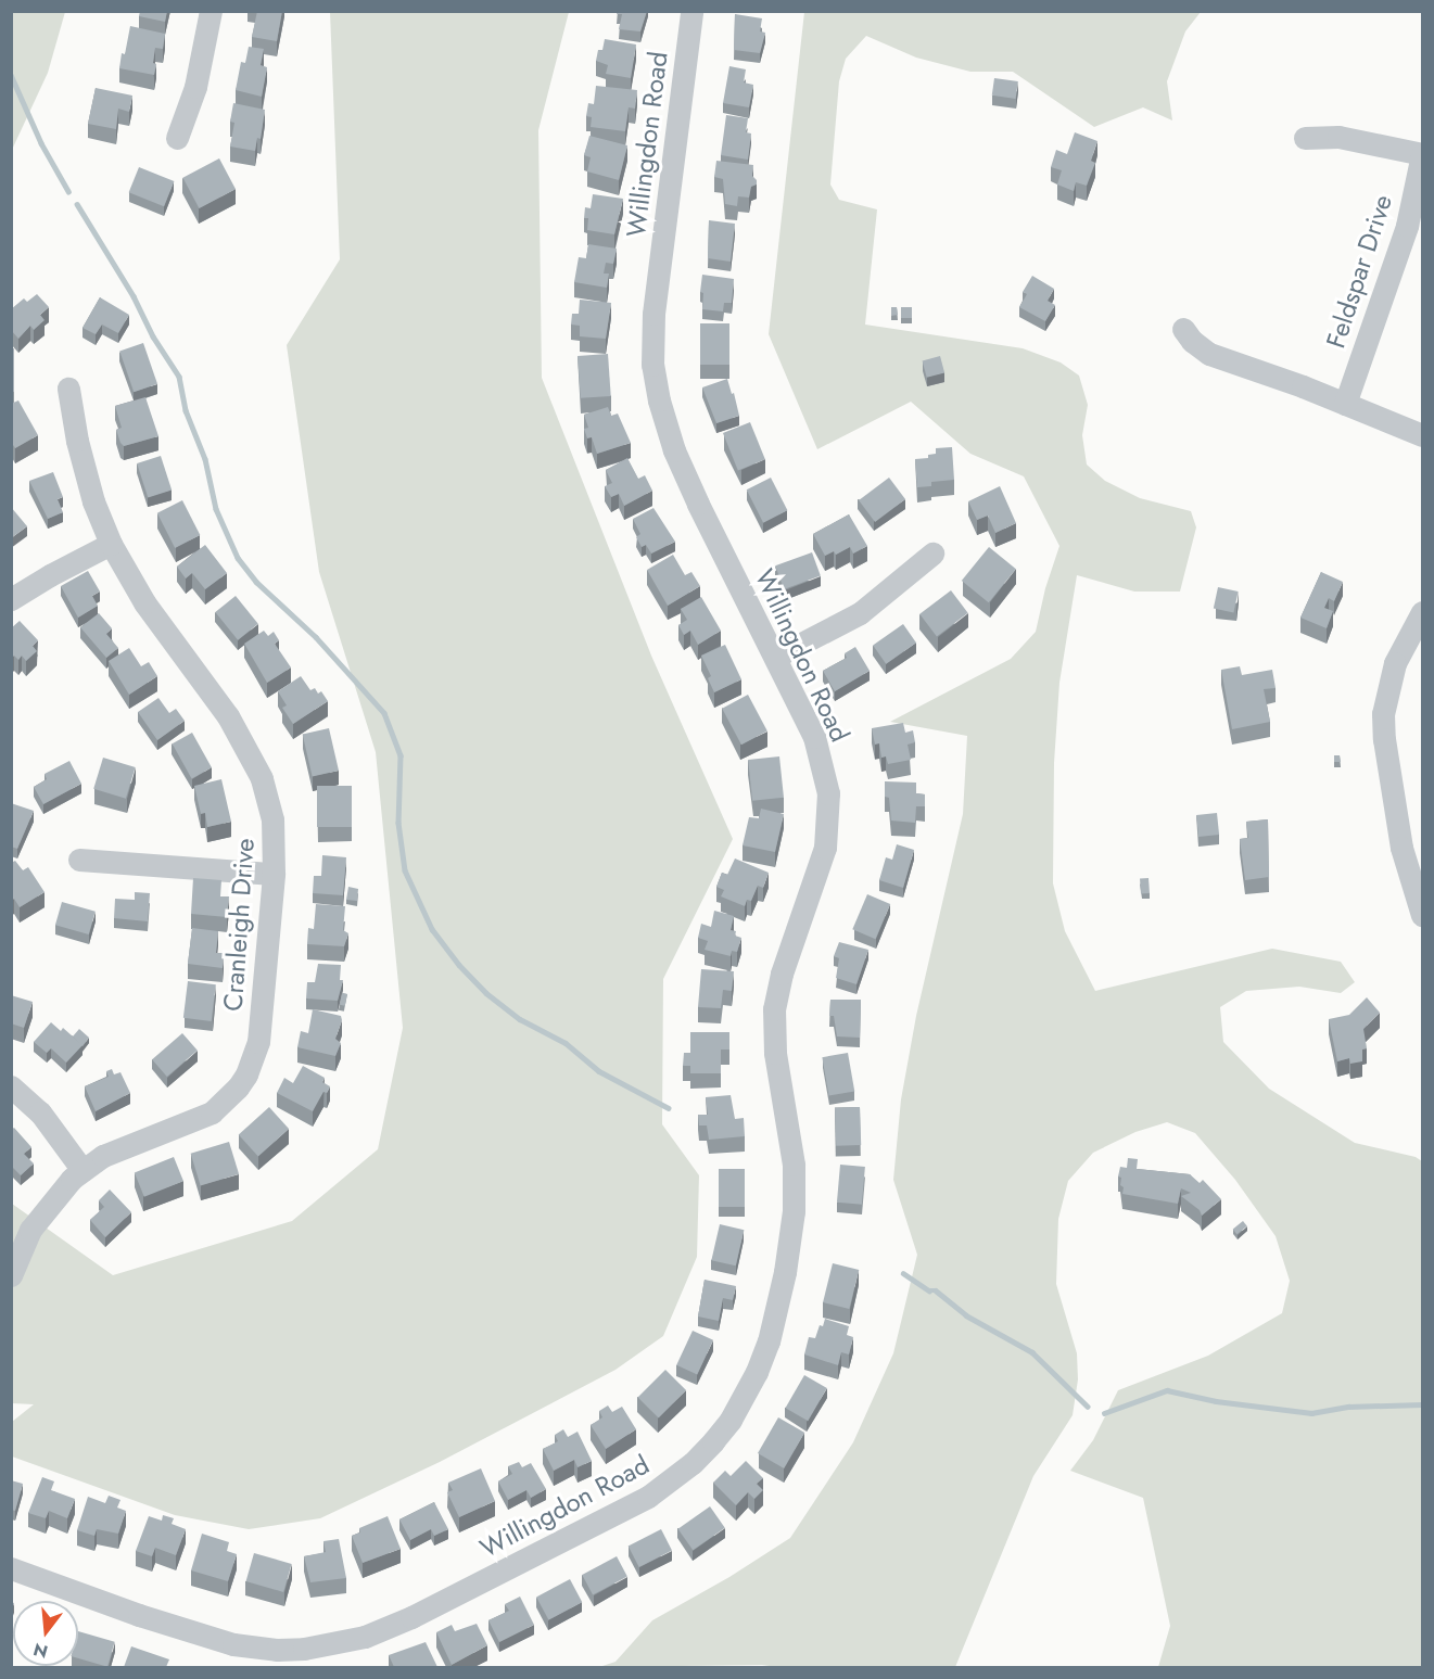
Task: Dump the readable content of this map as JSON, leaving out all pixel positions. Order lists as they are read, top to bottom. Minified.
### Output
{"streets":{"street":["Willingdon Road","Feldspar Drive","Cranleigh Drive"]},"north":"bottom"}
